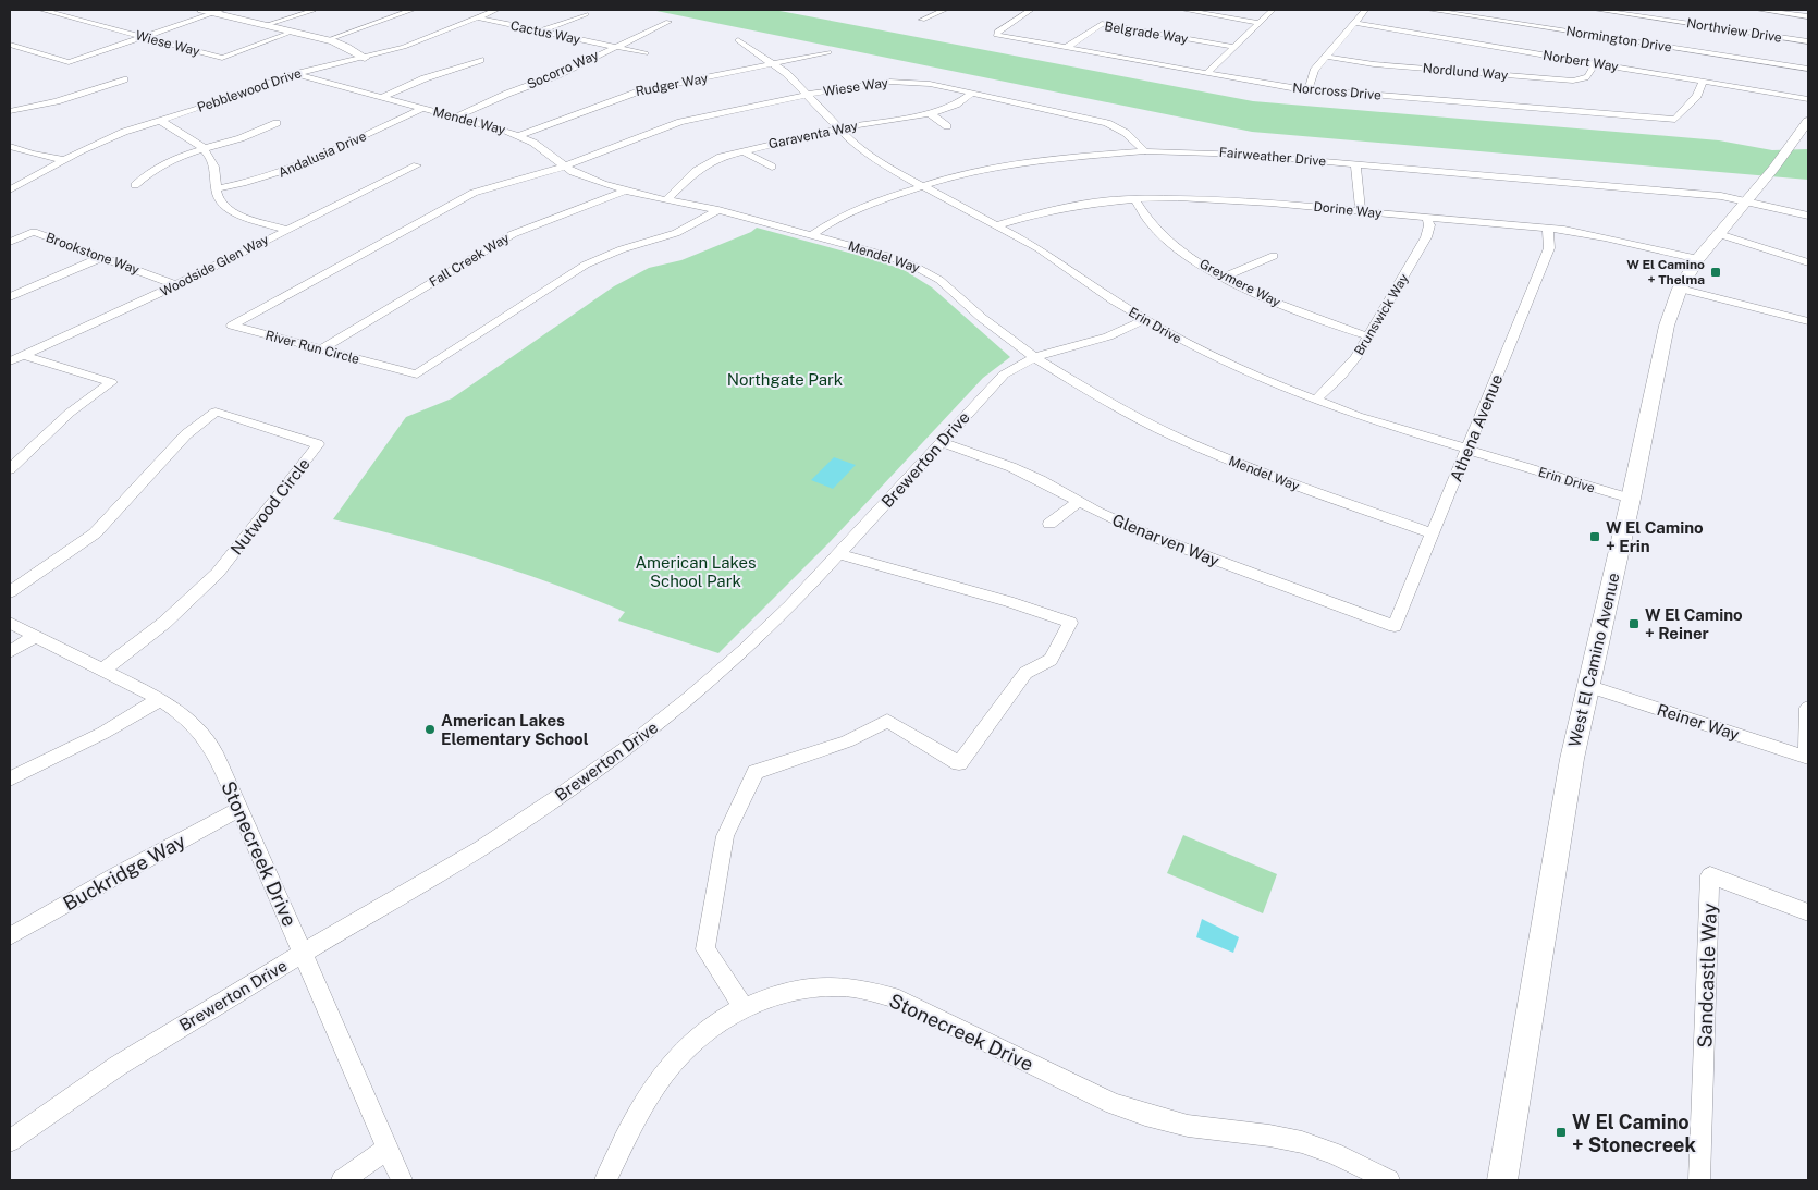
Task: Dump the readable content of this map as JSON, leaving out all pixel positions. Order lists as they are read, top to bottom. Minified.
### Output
{"streets":{"main road":["West El Camino Avenue"],"street":["Northview Drive","Cactus Way","Belgrade Way","Normington Drive","Wiese Way","Norbert Way","Socorro Way","Nordlund Way","Rudger Way","Pebblewood Drive","Norcross Drive","Mendel Way","Garaventa Way","Andalusia Drive","Fairweather Drive","Dorine Way","Brookstone Way","Fall Creek Way","Woodside Glen Way","Greymere Way","Brunswick Way","Erin Drive","River Run Circle","Athena Avenue","Brewerton Drive","Nutwood Circle","Glenarven Way","Reiner Way","Stonecreek Drive","Buckridge Way","Sandcastle Way"]},"crossings":[["Cactus Way","Socorro Way"],["Cactus Way","Pebblewood Drive"],["Belgrade Way","Norcross Drive"],["Wiese Way","Mendel Way"],["Wiese Way","Garaventa Way"],["Wiese Way","Fairweather Drive"],["Wiese Way","Erin Drive"],["Wiese Way","River Run Circle"],["Norbert Way","Nordlund Way"],["Norbert Way","Norcross Drive"],["Socorro Way","Mendel Way"],["Rudger Way","Mendel Way"],["Rudger Way","Erin Drive"],["Pebblewood Drive","Mendel Way"],["Mendel Way","Garaventa Way"],["Mendel Way","Andalusia Drive"],["Mendel Way","Fairweather Drive"],["Mendel Way","Fall Creek Way"],["Mendel Way","River Run Circle"],["Mendel Way","Athena Avenue"],["Mendel Way","Brewerton Drive"],["Garaventa Way","Erin Drive"],["Fairweather Drive","Erin Drive"],["Fairweather Drive","West El Camino Avenue"],["Dorine Way","Greymere Way"],["Dorine Way","Brunswick Way"],["Dorine Way","Erin Drive"],["Dorine Way","Athena Avenue"],["Dorine Way","West El Camino Avenue"],["Brookstone Way","Woodside Glen Way"],["Fall Creek Way","River Run Circle"],["Greymere Way","Brunswick Way"],["Brunswick Way","Erin Drive"],["Erin Drive","Athena Avenue"],["Erin Drive","Brewerton Drive"],["Erin Drive","West El Camino Avenue"],["Athena Avenue","Glenarven Way"],["Brewerton Drive","Glenarven Way"],["Brewerton Drive","Stonecreek Drive"],["Nutwood Circle","Stonecreek Drive"],["West El Camino Avenue","Reiner Way"],["Stonecreek Drive","Buckridge Way"]],"parks":["Northgate Park","American Lakes School Park"],"places":{"transit":["W El Camino + Thelma","W El Camino + Erin","W El Camino + Reiner","W El Camino + Stonecreek"],"other":["American Lakes Elementary School"]}}
